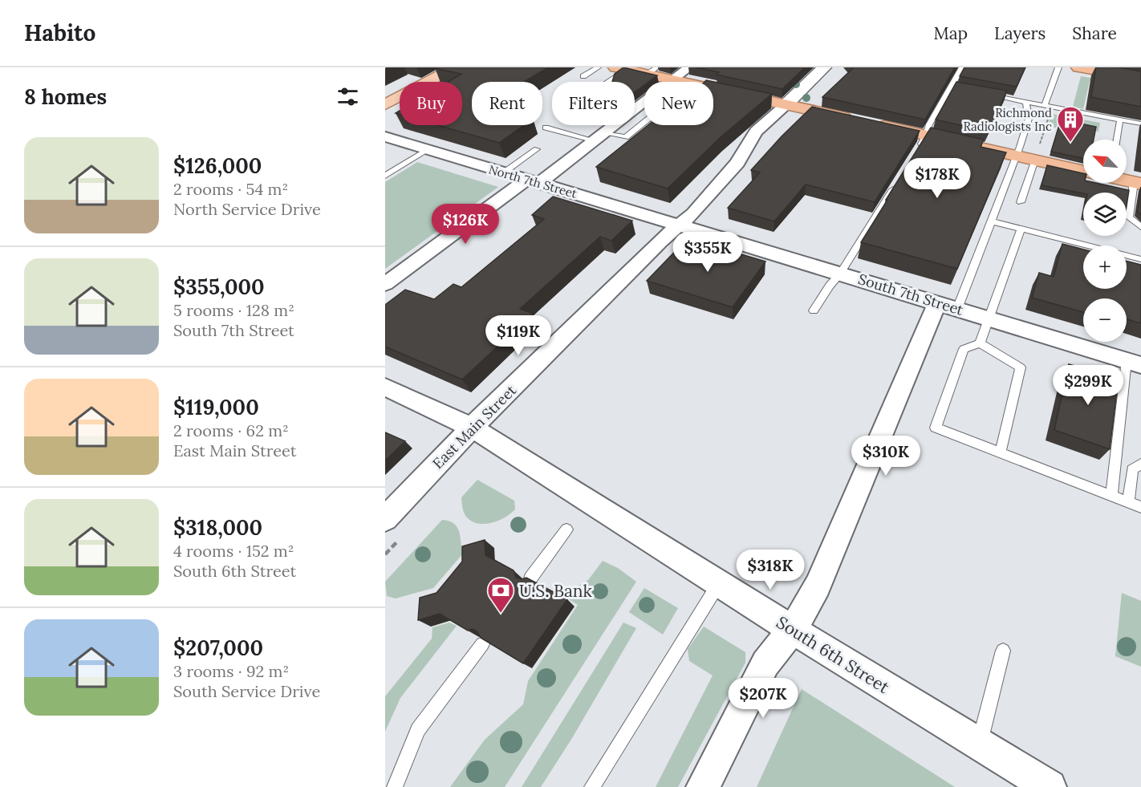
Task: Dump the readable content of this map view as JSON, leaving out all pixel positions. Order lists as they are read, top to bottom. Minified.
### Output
{"streets":{"street":["North 7th Street","South 7th Street","East Main Street","South 6th Street"]},"crossings":[["North 7th Street","South 7th Street"],["North 7th Street","East Main Street"],["South 7th Street","East Main Street"],["East Main Street","South 6th Street"]],"places":{"building":["Richmond Radiologists Inc"],"bank":["U.S. Bank"]},"north":"top left","page":{"header":"Habito","nav":["Map","Layers","Share"],"heading":"8 homes","chip":["Buy","Rent","Filters","New"],"list":[{"name":"$126,000","note":"2 rooms · 54 m² · North Service Drive"},{"name":"$355,000","note":"5 rooms · 128 m² · South 7th Street"},{"name":"$119,000","note":"2 rooms · 62 m² · East Main Street"},{"name":"$318,000","note":"4 rooms · 152 m² · South 6th Street"},{"name":"$207,000","note":"3 rooms · 92 m² · South Service Drive"}],"map_buttons":["+","−"],"price":["$178K","$126K","$355K","$119K","$299K","$310K","$318K","$207K"]}}
